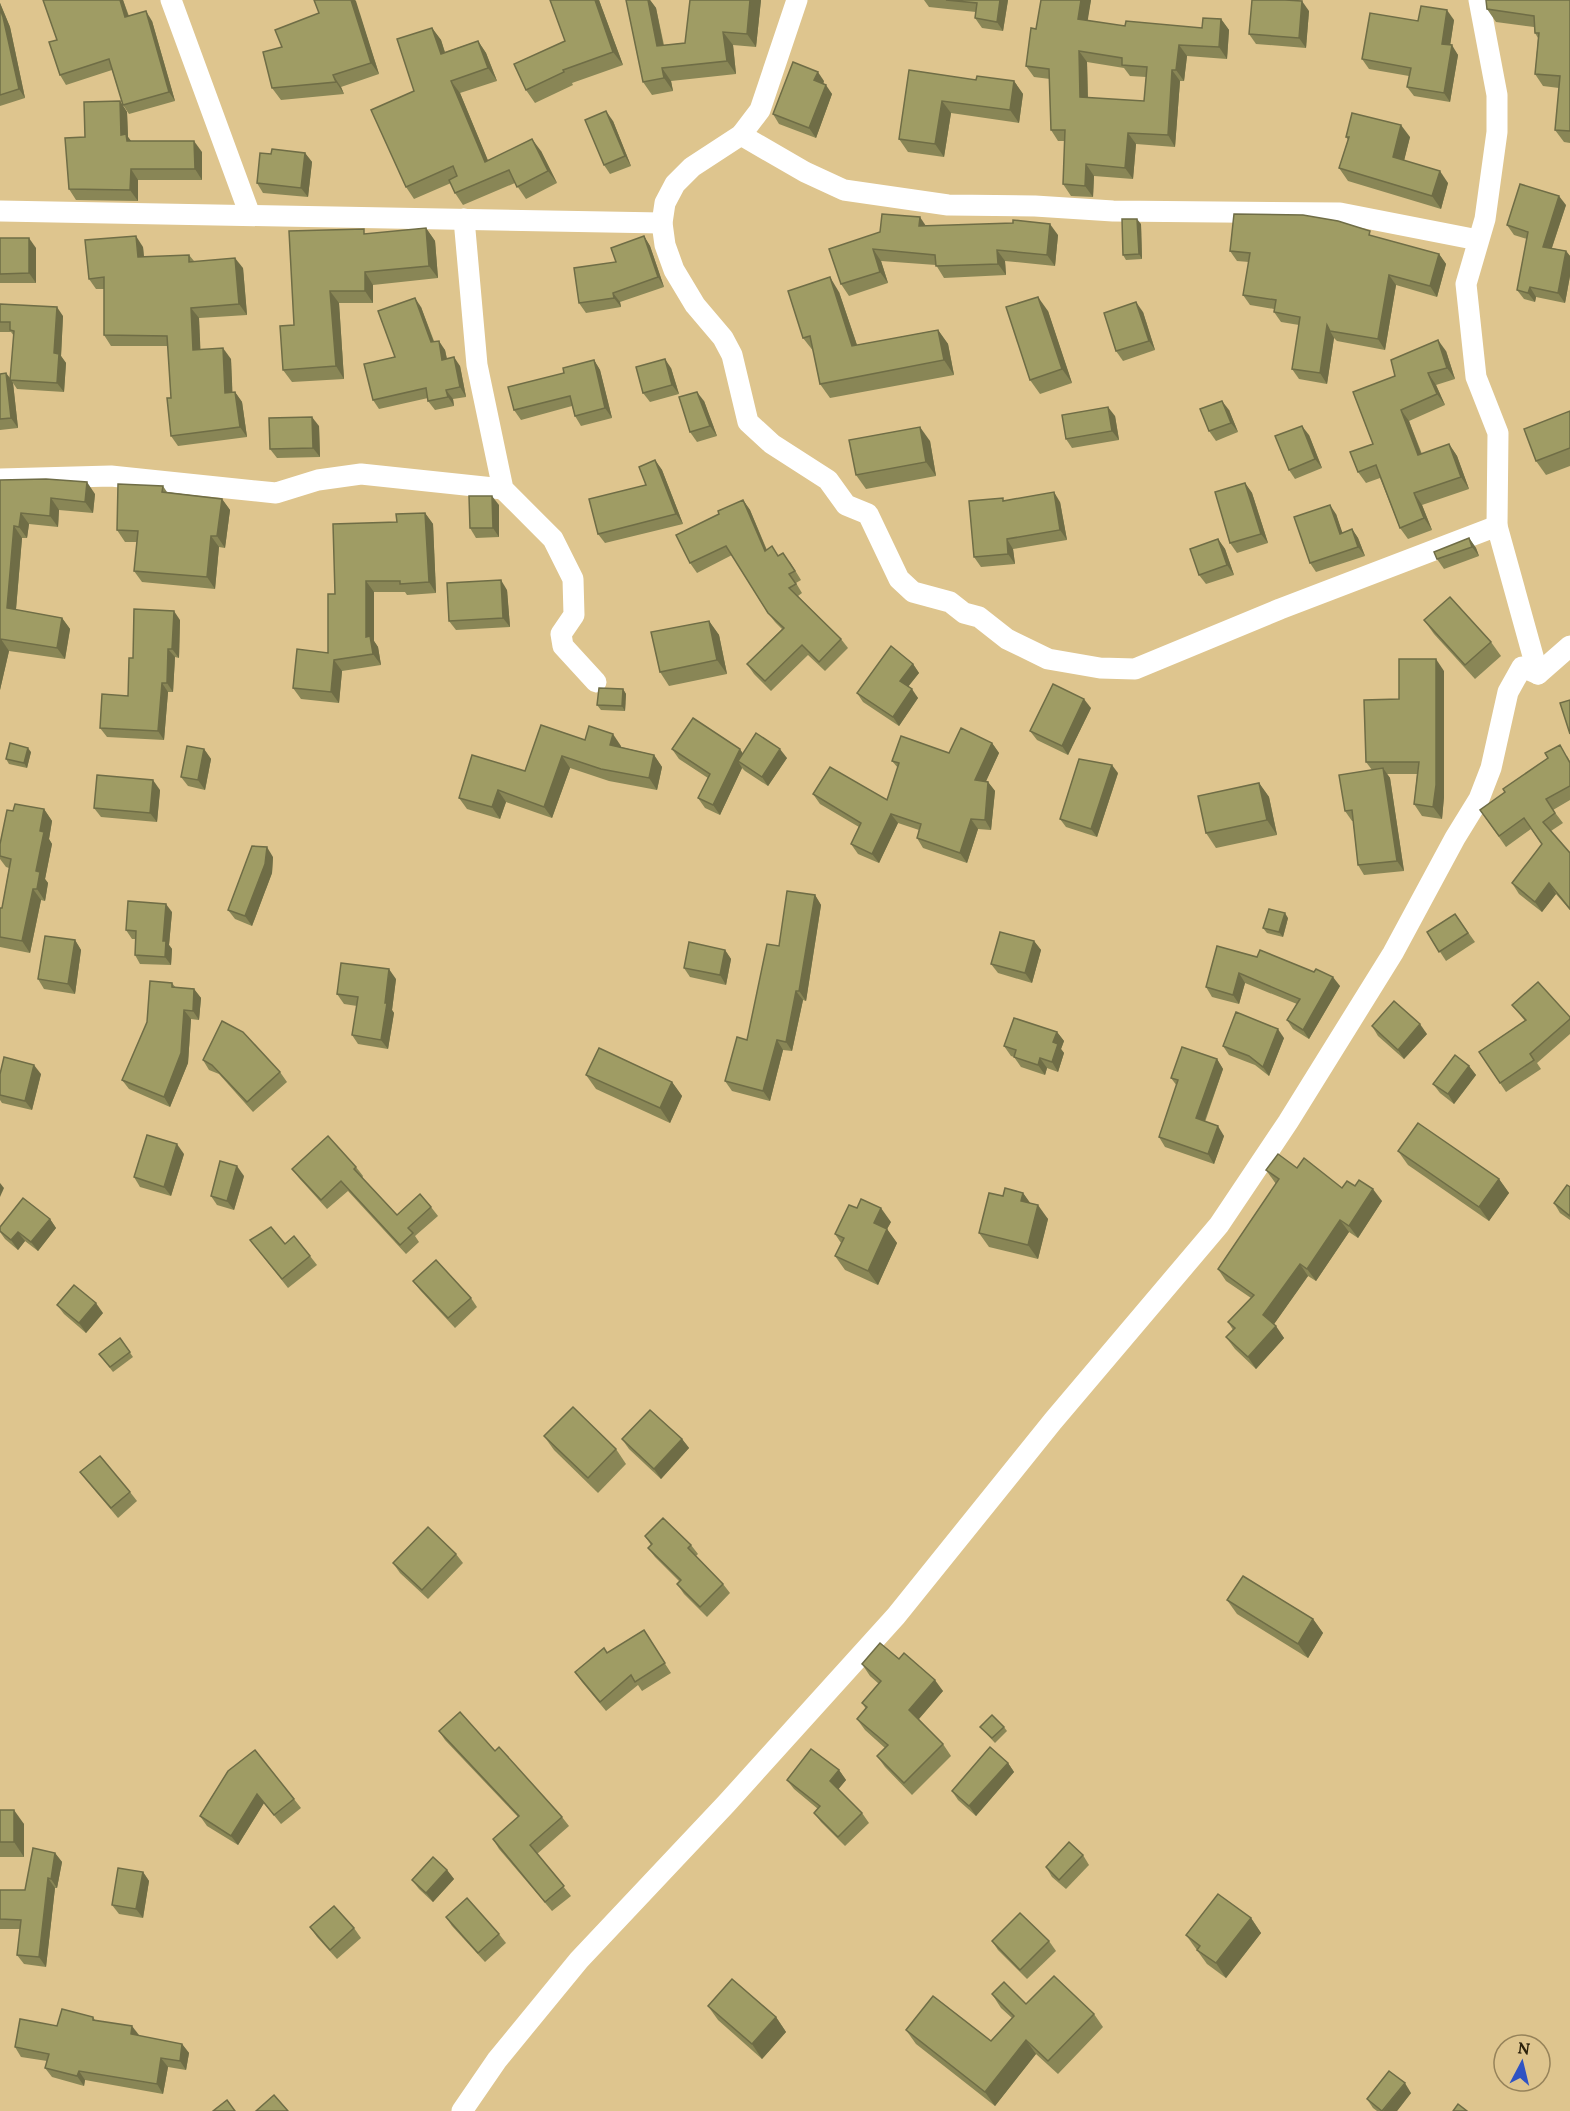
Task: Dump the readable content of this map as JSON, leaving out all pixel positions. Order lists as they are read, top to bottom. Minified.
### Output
{"north":"top"}
